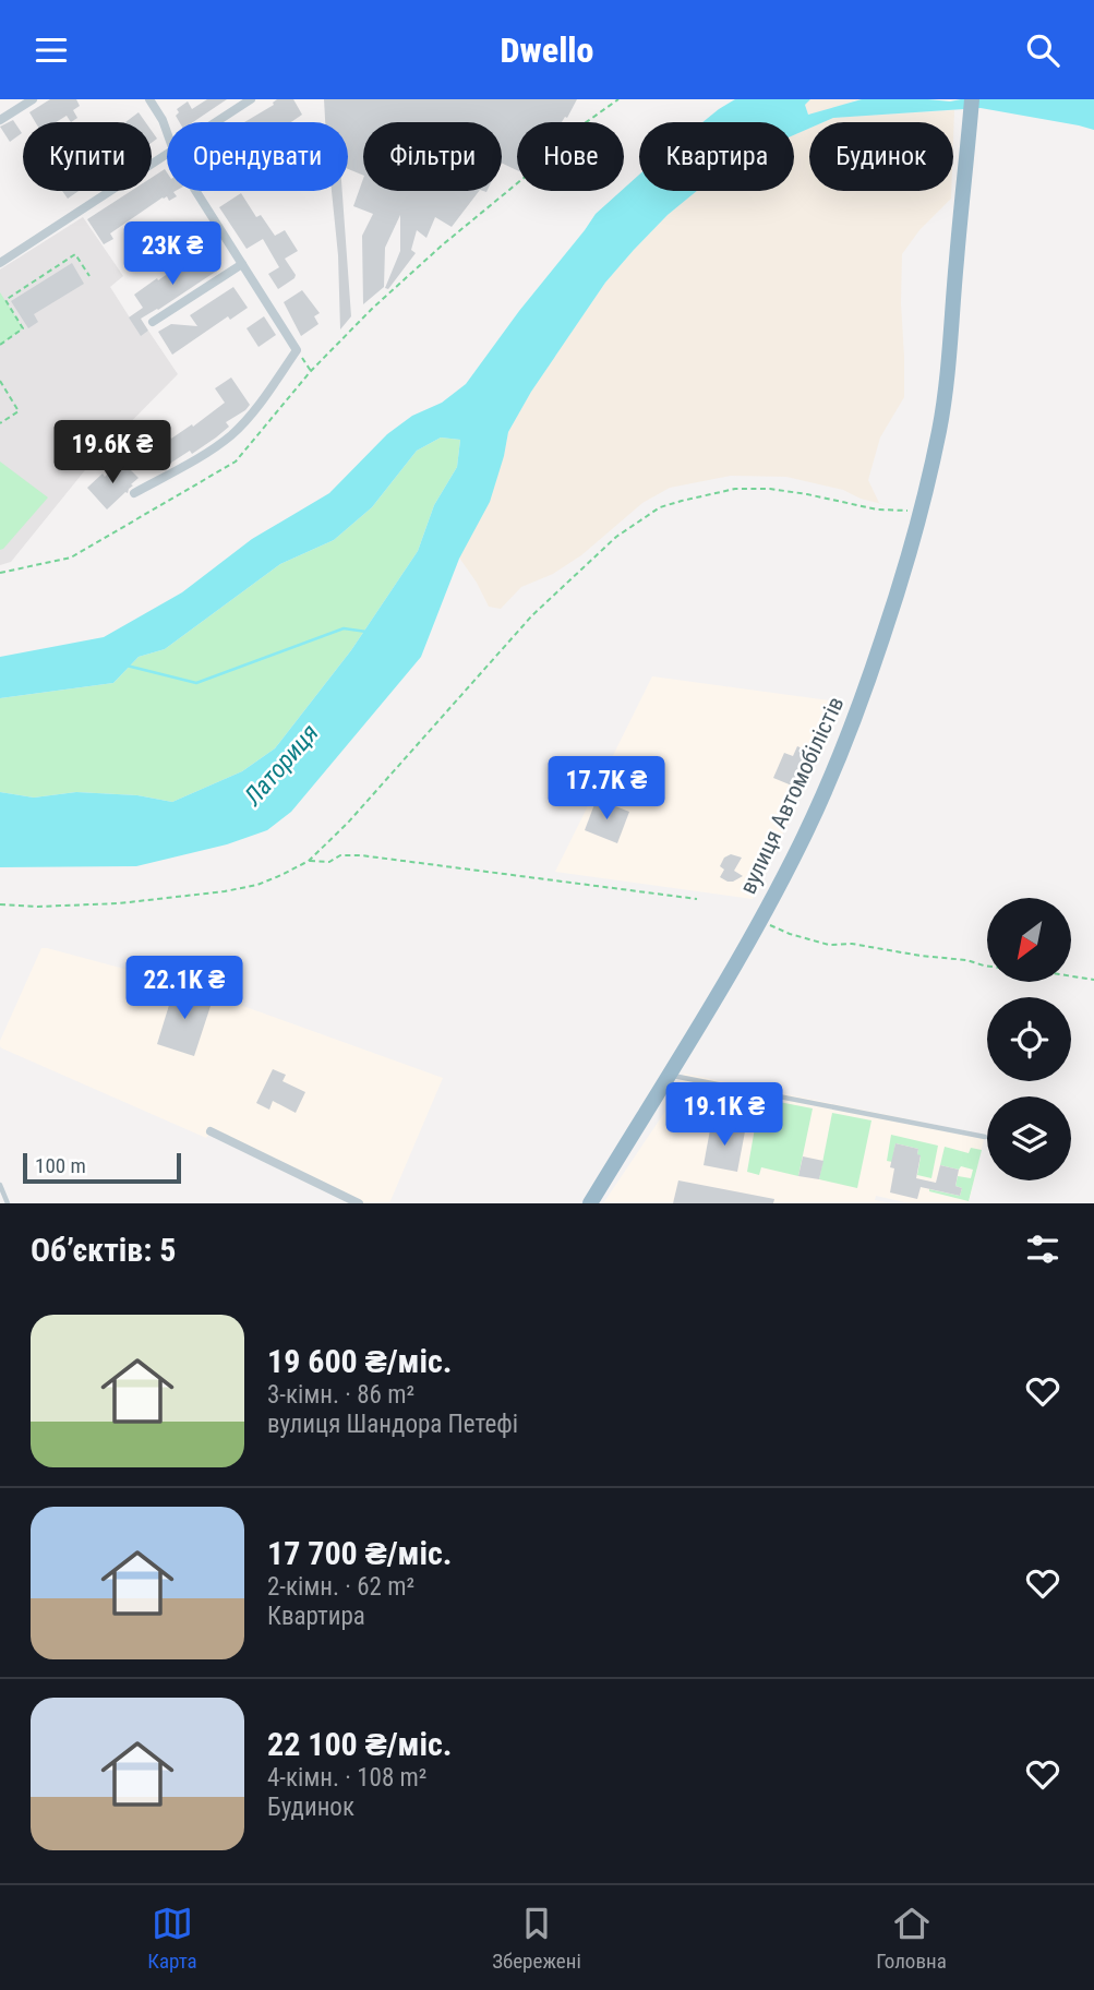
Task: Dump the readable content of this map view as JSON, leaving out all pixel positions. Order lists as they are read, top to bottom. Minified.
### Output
{"streets":{"highway":["вулиця Автомобілістів"]},"water":["Латориця"],"scale_bar":"100 m","north":"bottom left","page":{"header":"Dwello","chip":["Купити","Орендувати","Фільтри","Нове","Квартира","Будинок"],"price":["23K ₴","19.6K ₴","17.7K ₴","22.1K ₴","19.1K ₴"],"scale":"100 m","heading":"Об’єктів: 5","list":[{"name":"19 600 ₴/міс.","note":"3-кімн. · 86 m² · вулиця Шандора Петефі"},{"name":"17 700 ₴/міс.","note":"2-кімн. · 62 m² · Квартира"},{"name":"22 100 ₴/міс.","note":"4-кімн. · 108 m² · Будинок"}],"tabs":["Карта","Збережені","Головна"]}}
